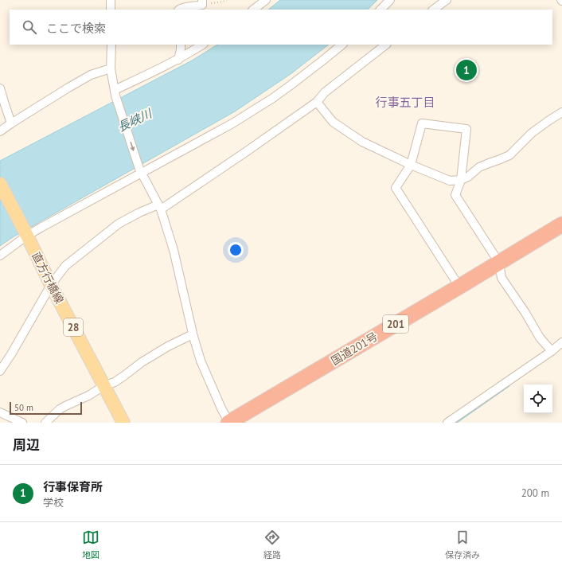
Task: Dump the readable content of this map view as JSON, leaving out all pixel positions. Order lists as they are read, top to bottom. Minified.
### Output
{"streets":{"highway":["201","国道201号"],"main road":["直方行橋線","28"]},"districts":["行事五丁目"],"water":["長峡川"],"scale_bar":"50 m","page":{"search":"ここで検索","pins":"1","scale":"50 m","heading":"周辺","list":[{"mark":"1","name":"行事保育所","note":"学校","value":"200 m"}],"nav":["地図","経路","保存済み"]}}
